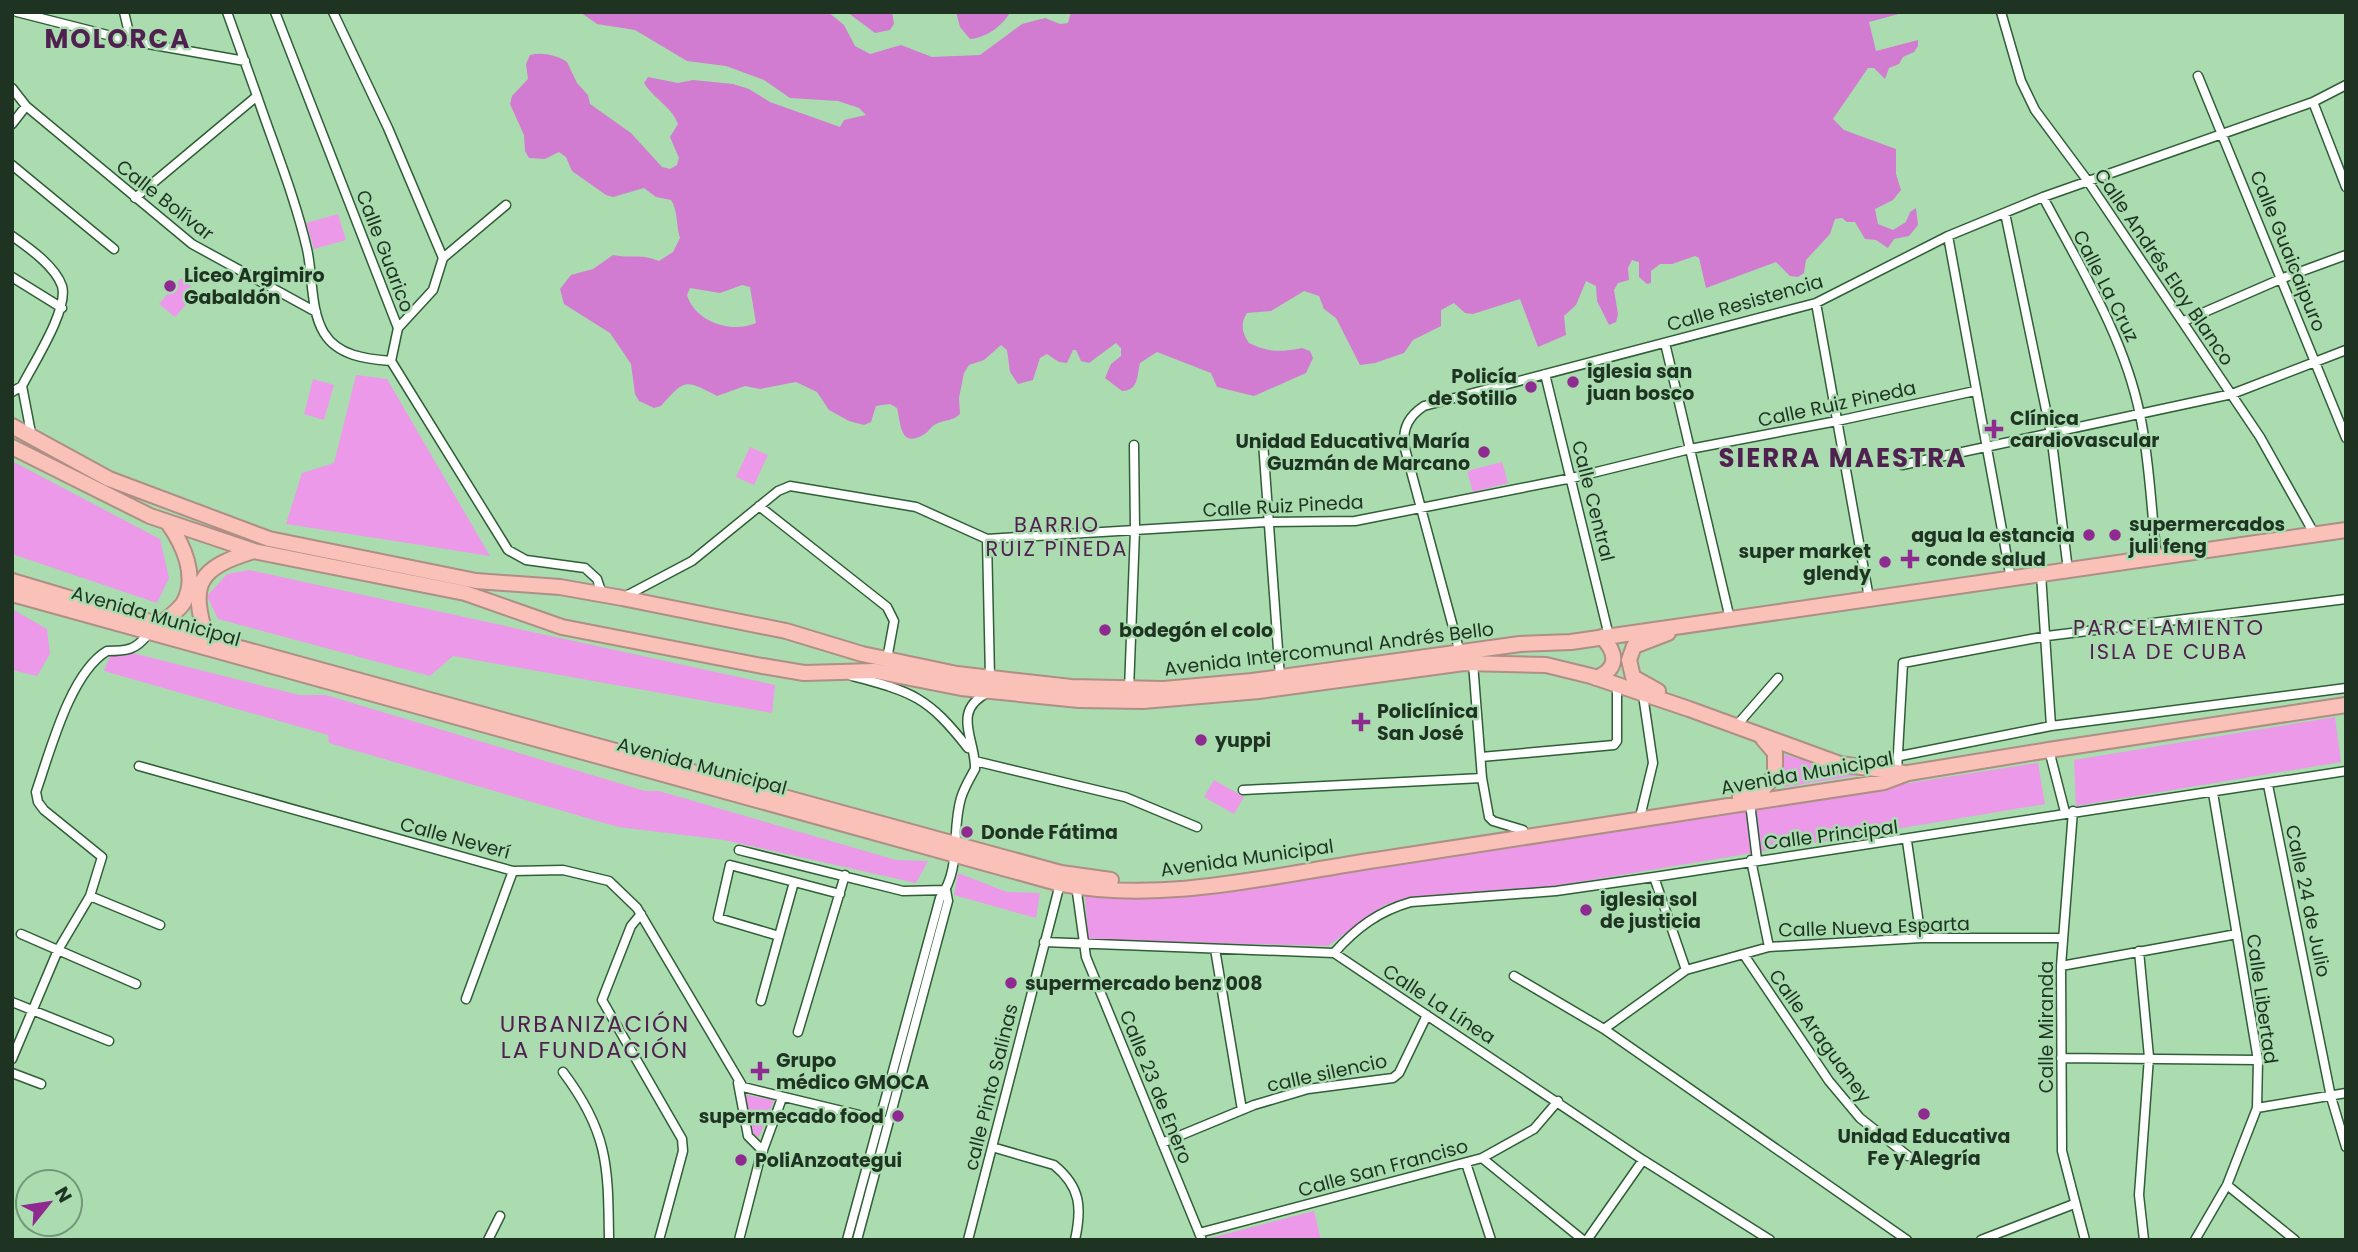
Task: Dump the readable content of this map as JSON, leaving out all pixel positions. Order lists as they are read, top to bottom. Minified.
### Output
{"streets":{"highway":["Avenida Municipal","Avenida Intercomunal Andrés Bello"],"street":["Calle Bolívar","Calle Guarico","Calle Guaicaipuro","Calle Andrés Eloy Blanco","Calle La Cruz","Calle Resistencia","Calle Ruiz Pineda","Calle Central","Calle Principal","Calle Neverí","Calle 24 de Julio","Calle Nueva Esparta","Calle Libertad","Calle La Línea","Calle Miranda","Calle Araguaney","calle silencio","calle Pinto Salinas","Calle 23 de Enero","Calle San Franciso"]},"crossings":[["Calle Guaicaipuro","Calle Resistencia"],["Calle Andrés Eloy Blanco","Calle Resistencia"],["Calle Andrés Eloy Blanco","Avenida Intercomunal Andrés Bello"],["Calle La Cruz","Calle Resistencia"],["Calle La Cruz","Avenida Intercomunal Andrés Bello"],["Calle Resistencia","Calle Ruiz Pineda"],["Calle Resistencia","Calle Central"],["Calle Resistencia","Avenida Intercomunal Andrés Bello"],["Calle Ruiz Pineda","Calle Central"],["Calle Ruiz Pineda","Avenida Intercomunal Andrés Bello"],["Calle Central","Avenida Intercomunal Andrés Bello"],["Avenida Municipal","Avenida Intercomunal Andrés Bello"],["Avenida Municipal","Calle Miranda"],["Avenida Municipal","calle Pinto Salinas"],["Avenida Municipal","Calle 23 de Enero"],["Calle Principal","Calle 24 de Julio"],["Calle Principal","Calle Libertad"],["Calle Principal","Calle La Línea"],["Calle Principal","Calle Miranda"],["Calle Nueva Esparta","Calle Miranda"],["Calle Nueva Esparta","Calle Araguaney"],["Calle La Línea","calle silencio"],["Calle La Línea","Calle San Franciso"],["calle silencio","Calle 23 de Enero"],["Calle 23 de Enero","Calle San Franciso"]],"districts":["MOLORCA","SIERRA MAESTRA","BARRIO RUIZ PINEDA","PARCELAMIENTO ISLA DE CUBA","URBANIZACIÓN LA FUNDACIÓN"],"places":{"other":["Liceo Argimiro Gabaldón","iglesia san juan bosco","Policía de Sotillo","Unidad Educativa María Guzmán de Marcano","agua la estancia","supermercados juli feng","super market glendy","bodegón el colo","yuppi","Donde Fátima","iglesia sol de justicia","supermercado benz 008","Unidad Educativa Fe y Alegría","supermecado food","PoliAnzoategui"],"health":["Clínica cardiovascular","conde salud","Policlínica San José","Grupo médico GMOCA"]},"north":"top right"}
